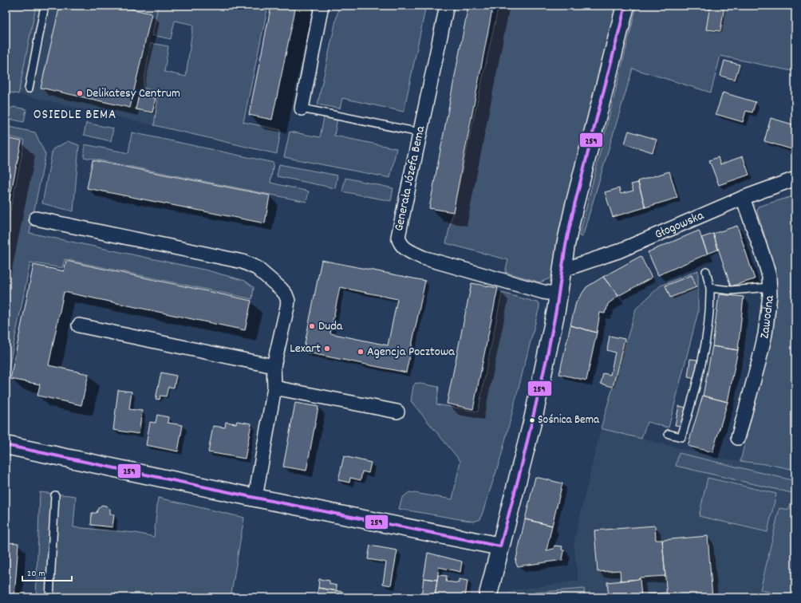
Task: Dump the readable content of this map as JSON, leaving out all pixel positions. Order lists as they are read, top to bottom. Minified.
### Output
{"streets":{"street":["Generała Józefa Bema","Głogowska","Zawodna"]},"crossings":[["Głogowska","Zawodna"]],"districts":["OSIEDLE BEMA"],"places":["Delikatesy Centrum","Duda","Lexart","Agencja Pocztowa","Sośnica Bema"],"lines":["transit line 259"],"scale_bar":"20 m"}
